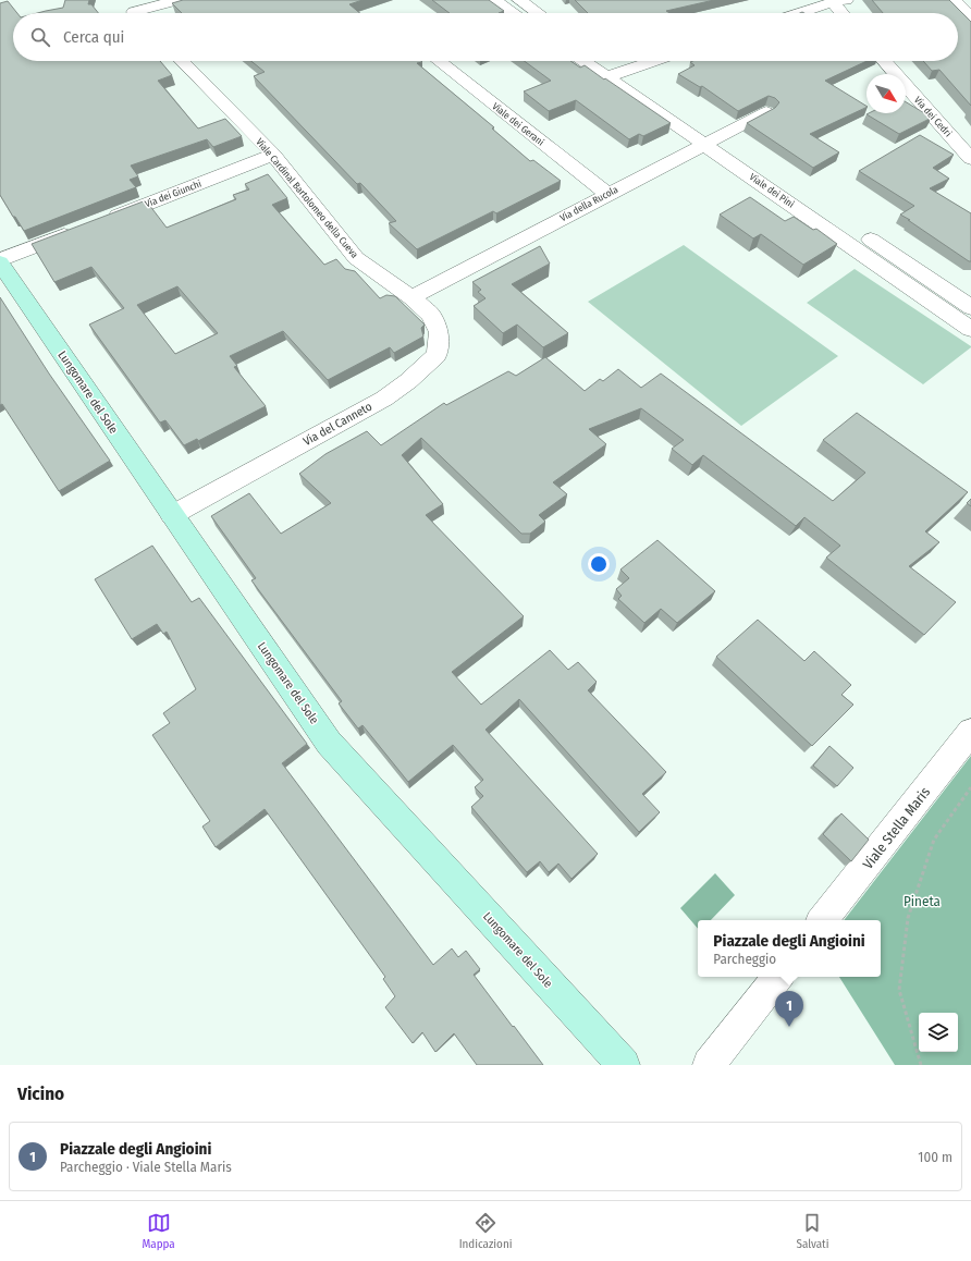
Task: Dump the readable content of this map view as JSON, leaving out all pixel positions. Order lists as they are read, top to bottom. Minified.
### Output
{"streets":{"street":["Via dei Cedri","Viale dei Gerani","Viale dei Pini","Via dei Giunchi","Viale Cardinal Bartolomeo della Cueva","Via della Rucola","Lungomare del Sole","Via del Canneto","Viale Stella Maris"]},"crossings":[["Viale dei Gerani","Via della Rucola"],["Viale dei Pini","Via della Rucola"],["Via dei Giunchi","Viale Cardinal Bartolomeo della Cueva"],["Viale Cardinal Bartolomeo della Cueva","Via della Rucola"],["Viale Cardinal Bartolomeo della Cueva","Via del Canneto"],["Via della Rucola","Via del Canneto"],["Lungomare del Sole","Via del Canneto"]],"parks":["Pineta"],"north":"bottom right","page":{"search":"Cerca qui","popup":["Piazzale degli Angioini","Parcheggio"],"pins":"1","heading":"Vicino","list":[{"mark":"1","name":"Piazzale degli Angioini","note":"Parcheggio · Viale Stella Maris","value":"100 m"}],"nav":["Mappa","Indicazioni","Salvati"]}}
